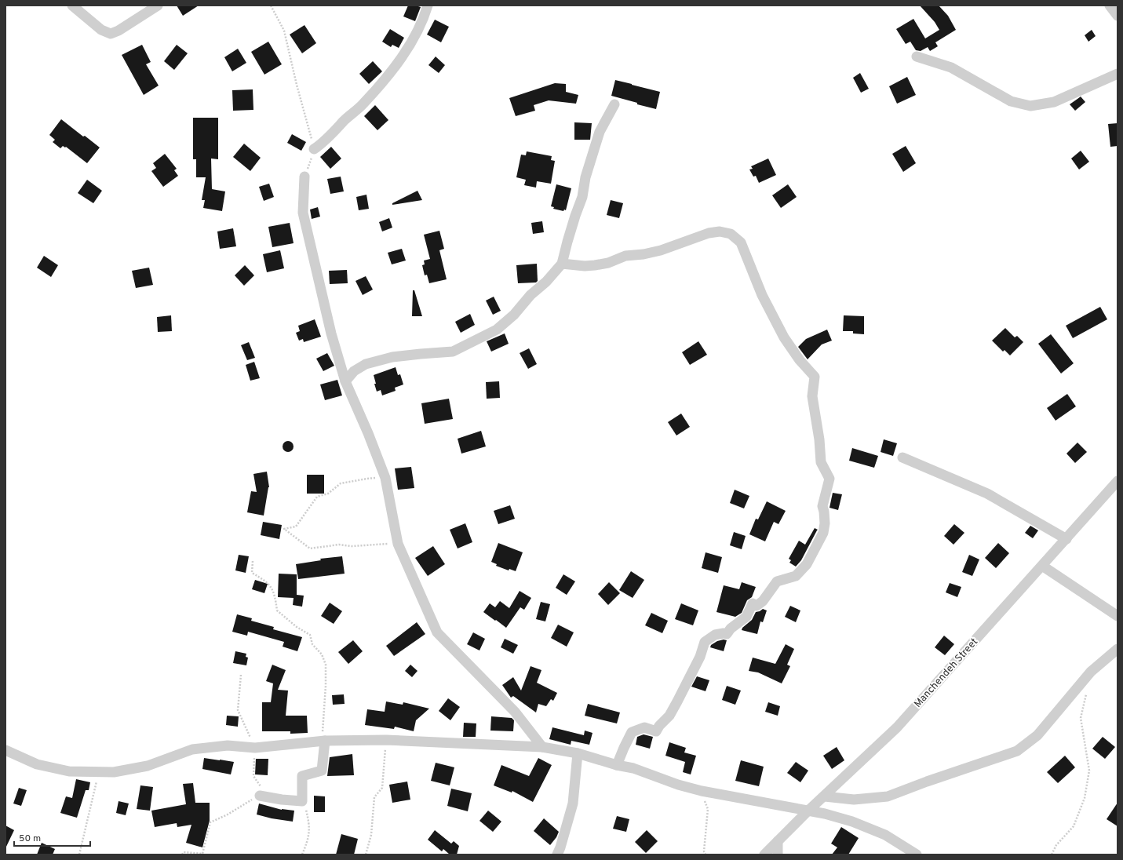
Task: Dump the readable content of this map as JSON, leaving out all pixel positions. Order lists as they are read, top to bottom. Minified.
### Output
{"streets":{"street":["Manchendeh Street"]},"scale_bar":"50 m"}
